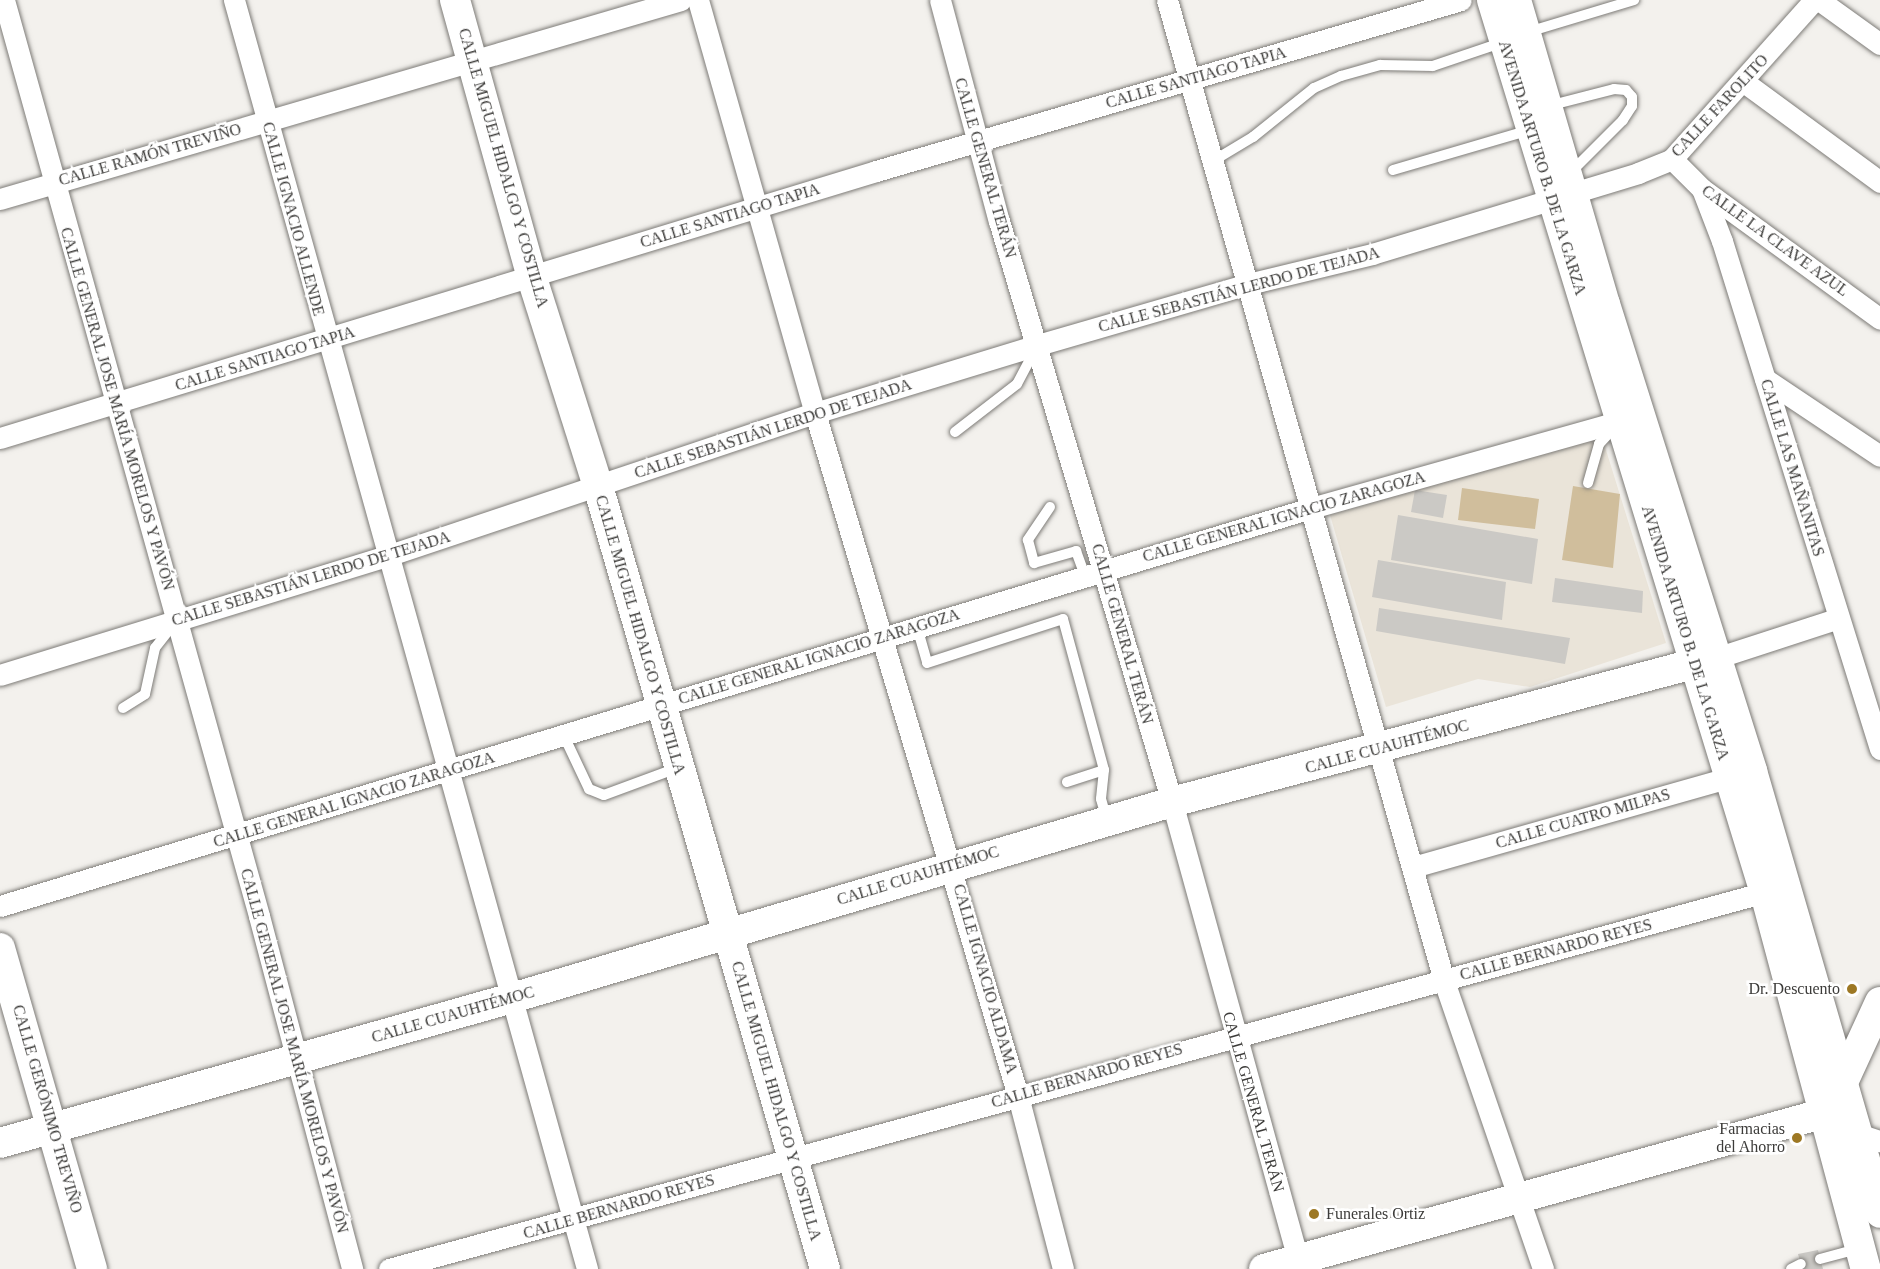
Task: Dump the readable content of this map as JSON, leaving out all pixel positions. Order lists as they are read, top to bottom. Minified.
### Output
{"streets":{"street":["CALLE SANTIAGO TAPIA","CALLE FAROLITO","CALLE RAMÓN TREVIÑO","CALLE MIGUEL HIDALGO Y COSTILLA","CALLE GENERAL TERÁN","AVENIDA ARTURO B. DE LA GARZA","CALLE IGNACIO ALLENDE","CALLE LA CLAVE AZUL","CALLE SEBASTIÁN LERDO DE TEJADA","CALLE GENERAL JOSE MARÍA MORELOS Y PAVÓN","CALLE LAS MAÑANITAS","CALLE GENERAL IGNACIO ZARAGOZA","CALLE CUAUHTÉMOC","CALLE CUATRO MILPAS","CALLE BERNARDO REYES","CALLE IGNACIO ALDAMA","CALLE GERÓNIMO TREVIÑO"]},"crossings":[["CALLE SANTIAGO TAPIA","CALLE MIGUEL HIDALGO Y COSTILLA"],["CALLE SANTIAGO TAPIA","CALLE GENERAL TERÁN"],["CALLE SANTIAGO TAPIA","CALLE IGNACIO ALLENDE"],["CALLE SANTIAGO TAPIA","CALLE GENERAL JOSE MARÍA MORELOS Y PAVÓN"],["CALLE SANTIAGO TAPIA","CALLE IGNACIO ALDAMA"],["CALLE FAROLITO","AVENIDA ARTURO B. DE LA GARZA"],["CALLE FAROLITO","CALLE LA CLAVE AZUL"],["CALLE FAROLITO","CALLE SEBASTIÁN LERDO DE TEJADA"],["CALLE RAMÓN TREVIÑO","CALLE MIGUEL HIDALGO Y COSTILLA"],["CALLE RAMÓN TREVIÑO","CALLE IGNACIO ALLENDE"],["CALLE RAMÓN TREVIÑO","CALLE GENERAL JOSE MARÍA MORELOS Y PAVÓN"],["CALLE MIGUEL HIDALGO Y COSTILLA","CALLE SEBASTIÁN LERDO DE TEJADA"],["CALLE MIGUEL HIDALGO Y COSTILLA","CALLE GENERAL IGNACIO ZARAGOZA"],["CALLE MIGUEL HIDALGO Y COSTILLA","CALLE CUAUHTÉMOC"],["CALLE MIGUEL HIDALGO Y COSTILLA","CALLE BERNARDO REYES"],["CALLE GENERAL TERÁN","CALLE SEBASTIÁN LERDO DE TEJADA"],["CALLE GENERAL TERÁN","CALLE GENERAL IGNACIO ZARAGOZA"],["CALLE GENERAL TERÁN","CALLE CUAUHTÉMOC"],["CALLE GENERAL TERÁN","CALLE BERNARDO REYES"],["AVENIDA ARTURO B. DE LA GARZA","CALLE SEBASTIÁN LERDO DE TEJADA"],["AVENIDA ARTURO B. DE LA GARZA","CALLE GENERAL IGNACIO ZARAGOZA"],["AVENIDA ARTURO B. DE LA GARZA","CALLE CUAUHTÉMOC"],["AVENIDA ARTURO B. DE LA GARZA","CALLE CUATRO MILPAS"],["AVENIDA ARTURO B. DE LA GARZA","CALLE BERNARDO REYES"],["CALLE IGNACIO ALLENDE","CALLE SEBASTIÁN LERDO DE TEJADA"],["CALLE IGNACIO ALLENDE","CALLE GENERAL IGNACIO ZARAGOZA"],["CALLE IGNACIO ALLENDE","CALLE CUAUHTÉMOC"],["CALLE IGNACIO ALLENDE","CALLE BERNARDO REYES"],["CALLE LA CLAVE AZUL","CALLE LAS MAÑANITAS"],["CALLE SEBASTIÁN LERDO DE TEJADA","CALLE GENERAL JOSE MARÍA MORELOS Y PAVÓN"],["CALLE SEBASTIÁN LERDO DE TEJADA","CALLE IGNACIO ALDAMA"],["CALLE GENERAL JOSE MARÍA MORELOS Y PAVÓN","CALLE GENERAL IGNACIO ZARAGOZA"],["CALLE GENERAL JOSE MARÍA MORELOS Y PAVÓN","CALLE CUAUHTÉMOC"],["CALLE LAS MAÑANITAS","CALLE CUAUHTÉMOC"],["CALLE GENERAL IGNACIO ZARAGOZA","CALLE IGNACIO ALDAMA"],["CALLE CUAUHTÉMOC","CALLE IGNACIO ALDAMA"],["CALLE CUAUHTÉMOC","CALLE GERÓNIMO TREVIÑO"],["CALLE BERNARDO REYES","CALLE IGNACIO ALDAMA"]],"places":["Dr. Descuento","Farmacias del Ahorro","Funerales Ortiz"]}
